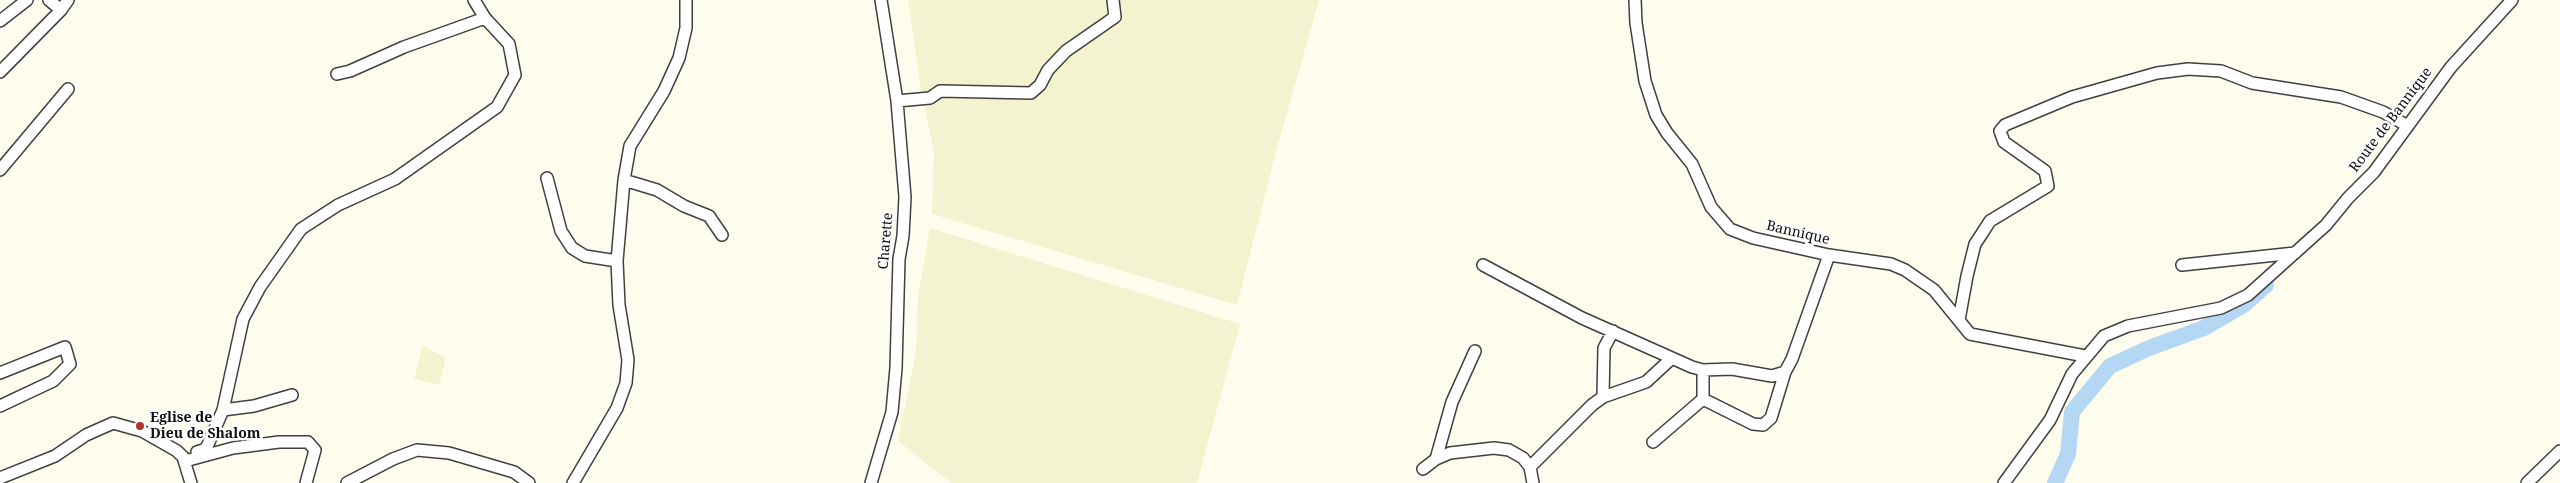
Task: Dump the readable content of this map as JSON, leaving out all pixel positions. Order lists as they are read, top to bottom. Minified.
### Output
{"streets":{"street":["Route de Bannique","Bannique","Charette"]},"crossings":[["Route de Bannique","Bannique"]],"places":["Eglise de Dieu de Shalom"]}
